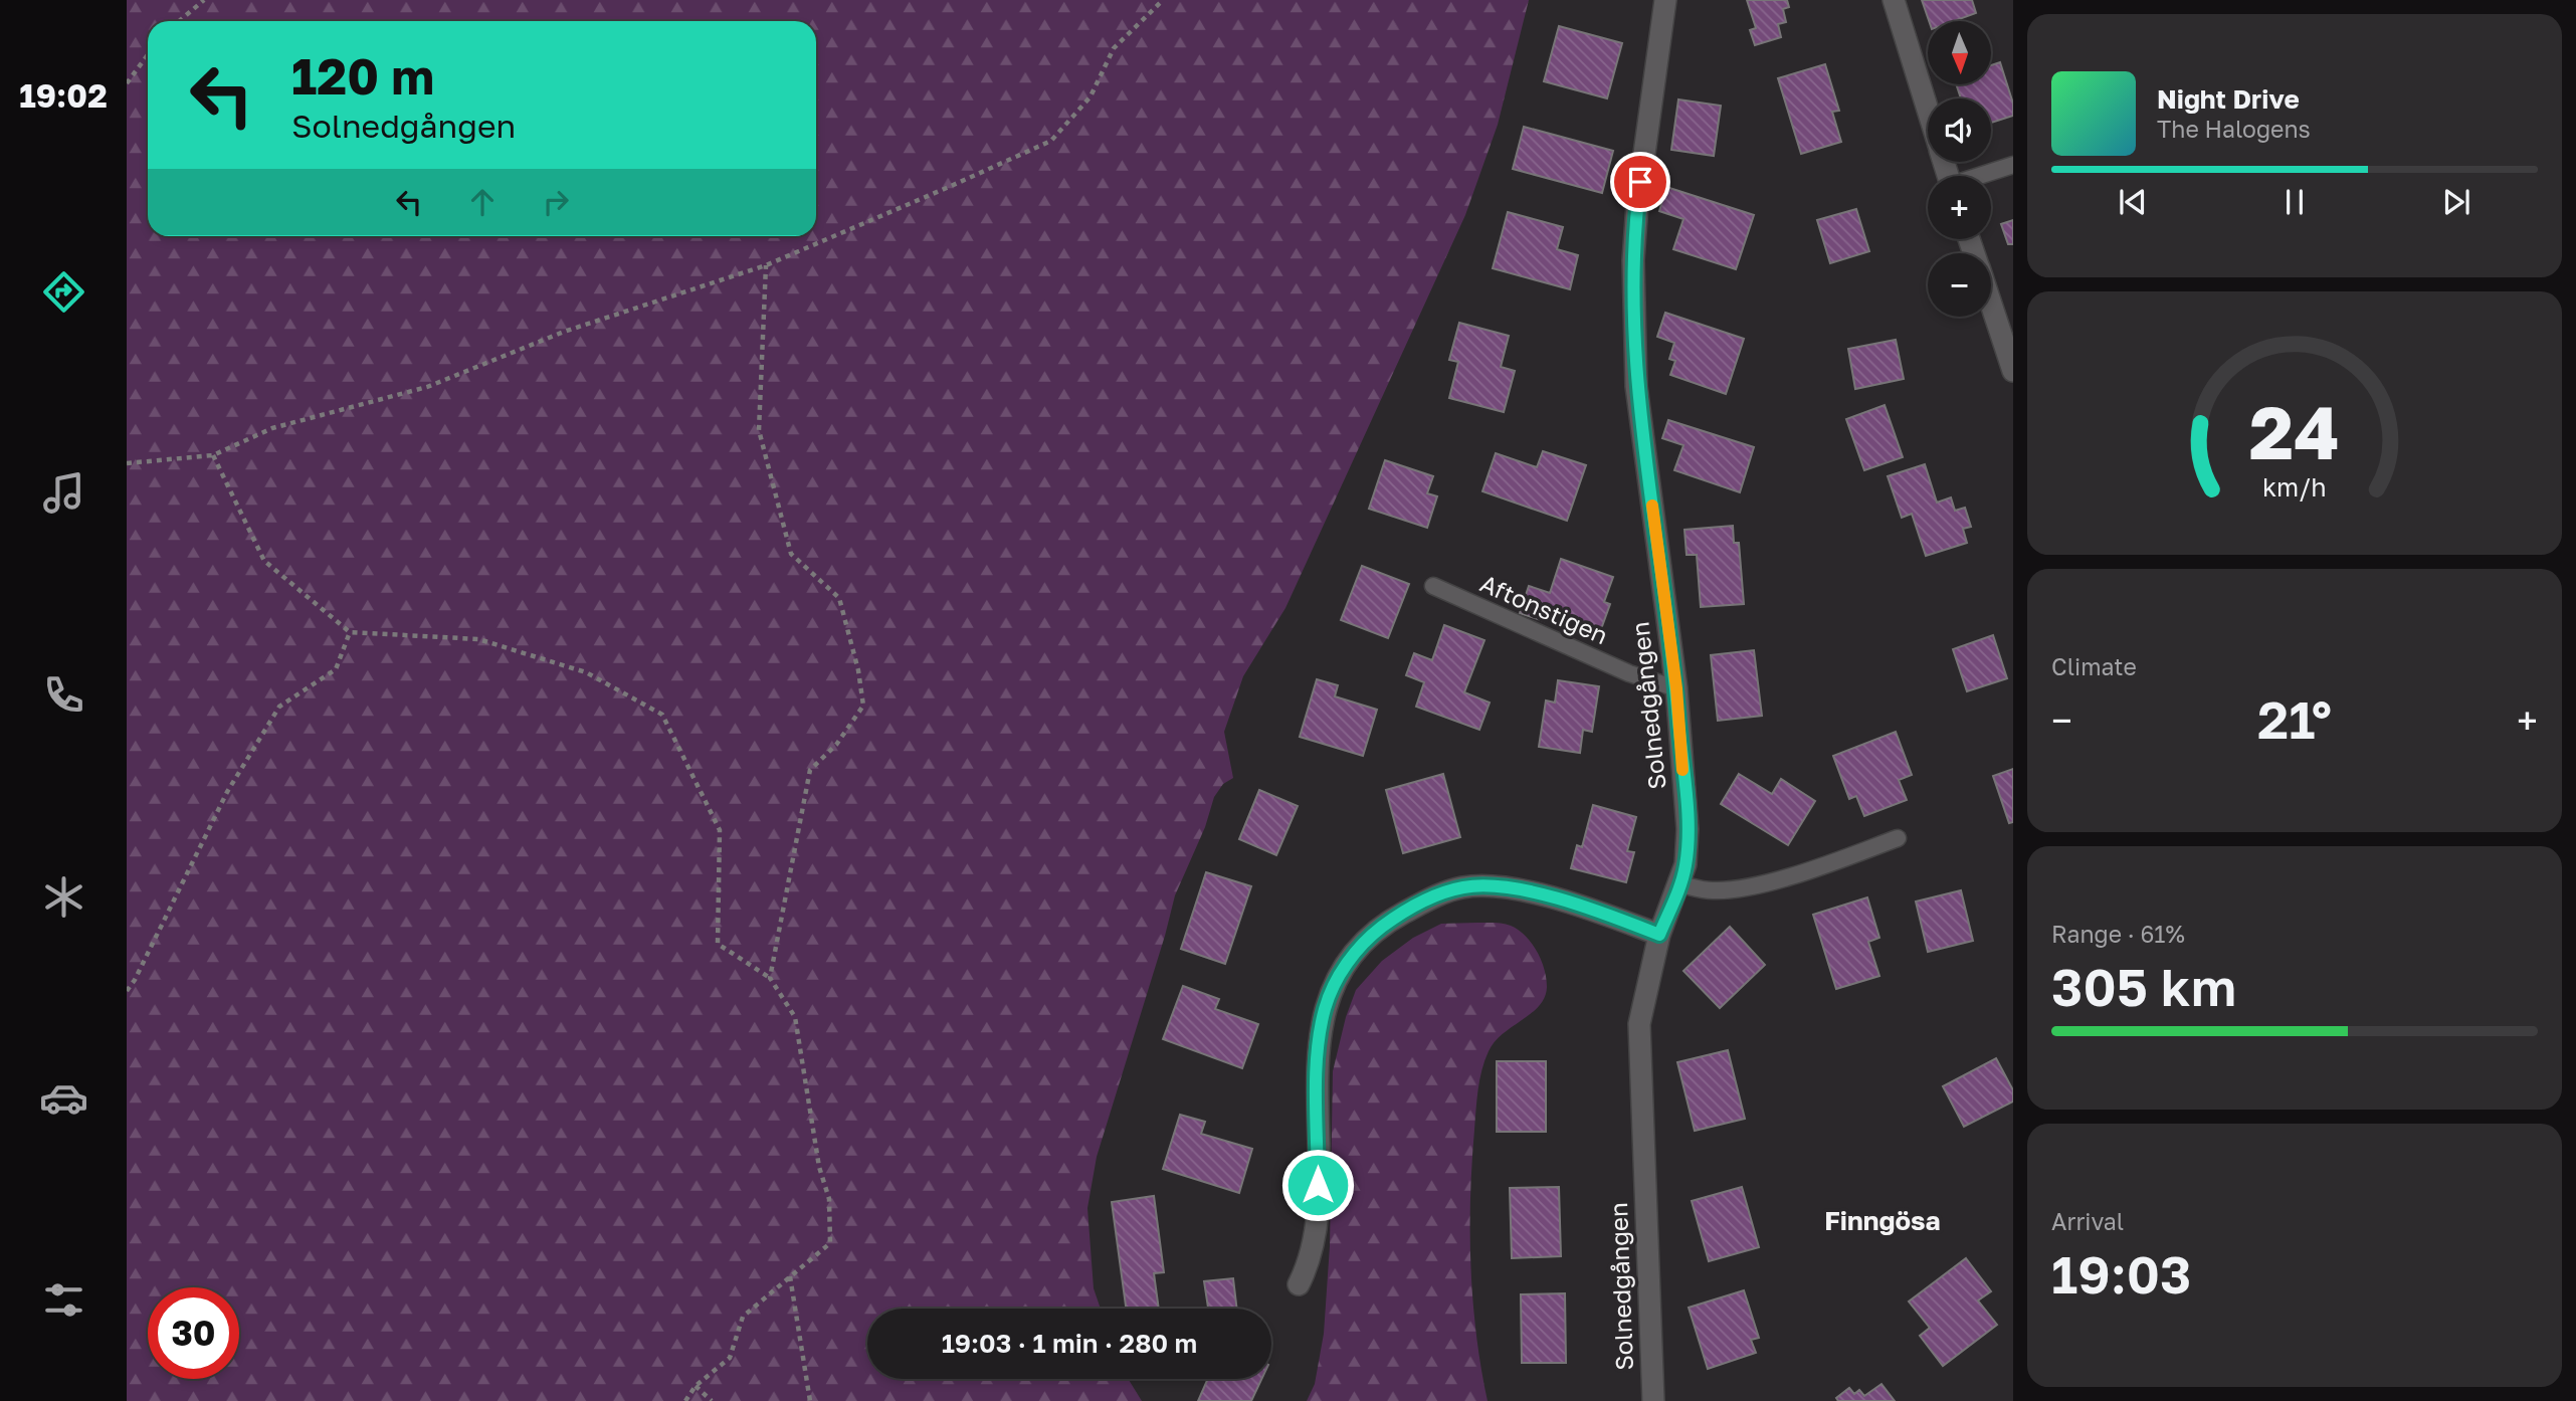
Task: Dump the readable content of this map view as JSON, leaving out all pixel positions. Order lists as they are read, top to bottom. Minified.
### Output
{"streets":{"street":["Solnedgången"],"lane":["Aftonstigen"]},"crossings":[["Aftonstigen","Solnedgången"]],"districts":["Finngösa"],"north":"bottom","page":{"tabs":"19:02","map_buttons":["+","−"],"turn":["120 m","Solnedgången"],"song":["Night Drive","The Halogens"],"tile":["Climate",["Range · 61%","305 km"],["Arrival","19:03"]],"heat":["−","21°","+"],"limit":"30","trip":"19:03 · 1 min · 280 m","gauge":["24","km/h"]}}
